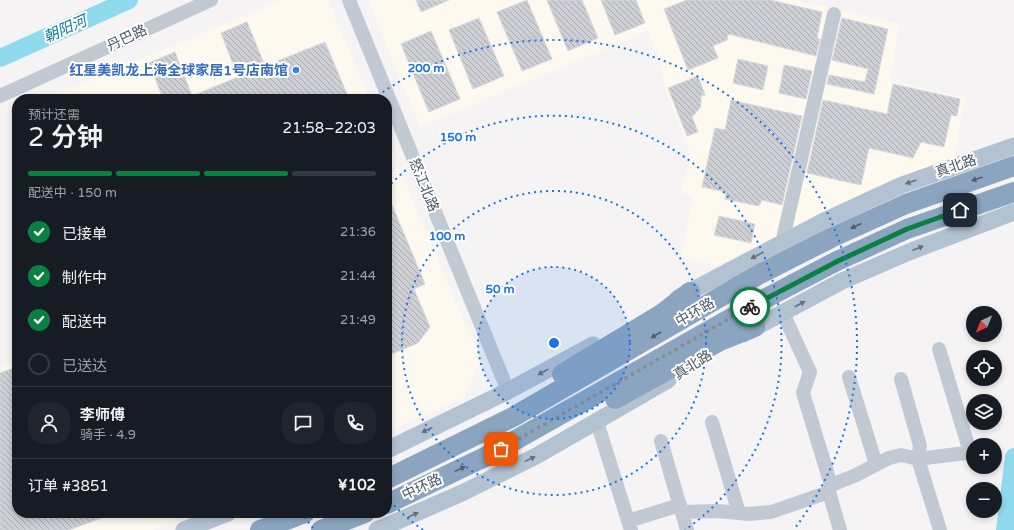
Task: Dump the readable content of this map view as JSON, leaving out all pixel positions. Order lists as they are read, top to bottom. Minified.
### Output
{"streets":{"highway":["中环路"],"main road":["真北路"],"street":["丹巴路","怒江北路"]},"crossings":[["真北路","怒江北路"]],"water":["朝阳河"],"places":["红星美凯龙上海全球家居1号店南馆"],"north":"bottom left","page":{"heading":["2 分钟","预计还需","21:58–22:03"],"panel":["李师傅","骑手 · 4.9","订单 #3851","¥102"],"bar":"配送中 · 150 m","list":[["已接单","21:36"],["制作中","21:44"],["配送中","21:49"],"已送达"],"map_buttons":["+","−"]},"rings":["200 m","150 m","100 m","50 m"]}
